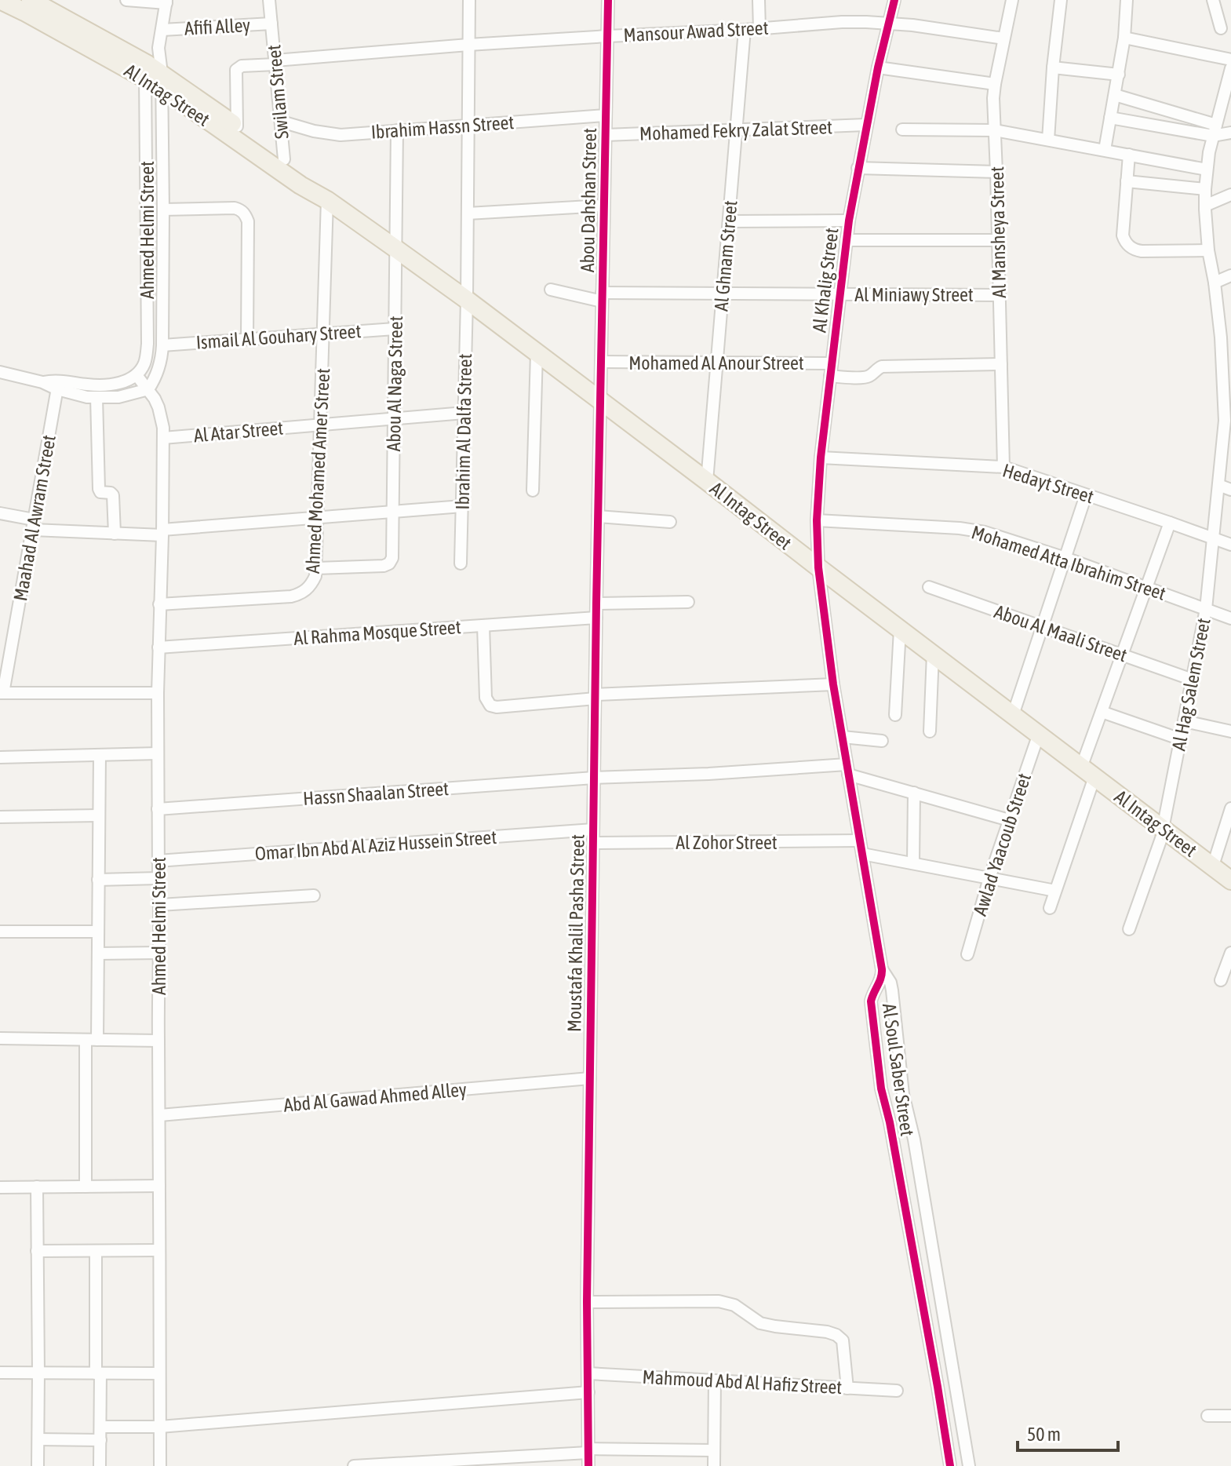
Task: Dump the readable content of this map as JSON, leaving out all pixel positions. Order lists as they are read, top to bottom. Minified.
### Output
{"streets":{"main road":["Al Intag Street"],"street":["Afifi Alley","Mansour Awad Street","Swilam Street","Ibrahim Hassn Street","Mohamed Fekry Zalat Street","Abou Dahshan Street","Ahmed Helmi Street","Al Mansheya Street","Al Ghnam Street","Al Khalig Street","Al Miniawy Street","Ismail Al Gouhary Street","Mohamed Al Anour Street","Abou Al Naga Street","Al Atar Street","Ibrahim Al Dalfa Street","Ahmed Mohamed Amer Street","Hedayt Street","Maahad Al Awram Street","Mohamed Atta Ibrahim Street","Al Rahma Mosque Street","Abou Al Maali Street","Al Hag Salem Street","Hassn Shaalan Street","Al Zohor Street","Awlad Yaacoub Street","Omar Ibn Abd Al Aziz Hussein Street","Moustafa Khalil Pasha Street","Al Soul Saber Street","Abd Al Gawad Ahmed Alley","Mahmoud Abd Al Hafiz Street"]},"crossings":[["Afifi Alley","Swilam Street"],["Mansour Awad Street","Swilam Street"],["Mansour Awad Street","Al Intag Street"],["Mansour Awad Street","Abou Dahshan Street"],["Mansour Awad Street","Al Mansheya Street"],["Mansour Awad Street","Al Ghnam Street"],["Mansour Awad Street","Al Khalig Street"],["Mansour Awad Street","Ibrahim Al Dalfa Street"],["Swilam Street","Al Intag Street"],["Swilam Street","Ibrahim Hassn Street"],["Al Intag Street","Abou Dahshan Street"],["Al Intag Street","Ahmed Helmi Street"],["Al Intag Street","Al Ghnam Street"],["Al Intag Street","Al Khalig Street"],["Al Intag Street","Abou Al Naga Street"],["Al Intag Street","Ibrahim Al Dalfa Street"],["Al Intag Street","Ahmed Mohamed Amer Street"],["Al Intag Street","Al Hag Salem Street"],["Al Intag Street","Awlad Yaacoub Street"],["Al Intag Street","Moustafa Khalil Pasha Street"],["Al Intag Street","Al Soul Saber Street"],["Ibrahim Hassn Street","Abou Dahshan Street"],["Ibrahim Hassn Street","Abou Al Naga Street"],["Ibrahim Hassn Street","Ibrahim Al Dalfa Street"],["Mohamed Fekry Zalat Street","Abou Dahshan Street"],["Mohamed Fekry Zalat Street","Al Ghnam Street"],["Mohamed Fekry Zalat Street","Al Khalig Street"],["Abou Dahshan Street","Al Miniawy Street"],["Abou Dahshan Street","Mohamed Al Anour Street"],["Abou Dahshan Street","Moustafa Khalil Pasha Street"],["Ahmed Helmi Street","Ismail Al Gouhary Street"],["Ahmed Helmi Street","Al Atar Street"],["Ahmed Helmi Street","Ahmed Mohamed Amer Street"],["Ahmed Helmi Street","Al Rahma Mosque Street"],["Ahmed Helmi Street","Hassn Shaalan Street"],["Ahmed Helmi Street","Omar Ibn Abd Al Aziz Hussein Street"],["Ahmed Helmi Street","Abd Al Gawad Ahmed Alley"],["Al Mansheya Street","Al Miniawy Street"],["Al Mansheya Street","Hedayt Street"],["Al Ghnam Street","Al Miniawy Street"],["Al Ghnam Street","Mohamed Al Anour Street"],["Al Khalig Street","Al Miniawy Street"],["Al Khalig Street","Mohamed Al Anour Street"],["Al Khalig Street","Hedayt Street"],["Al Khalig Street","Mohamed Atta Ibrahim Street"],["Al Khalig Street","Al Soul Saber Street"],["Ismail Al Gouhary Street","Abou Al Naga Street"],["Ismail Al Gouhary Street","Ahmed Mohamed Amer Street"],["Abou Al Naga Street","Al Atar Street"],["Abou Al Naga Street","Ahmed Mohamed Amer Street"],["Al Atar Street","Ibrahim Al Dalfa Street"],["Al Atar Street","Ahmed Mohamed Amer Street"],["Hedayt Street","Al Hag Salem Street"],["Mohamed Atta Ibrahim Street","Al Hag Salem Street"],["Al Rahma Mosque Street","Moustafa Khalil Pasha Street"],["Abou Al Maali Street","Al Hag Salem Street"],["Hassn Shaalan Street","Awlad Yaacoub Street"],["Hassn Shaalan Street","Moustafa Khalil Pasha Street"],["Hassn Shaalan Street","Al Soul Saber Street"],["Al Zohor Street","Moustafa Khalil Pasha Street"],["Al Zohor Street","Al Soul Saber Street"],["Omar Ibn Abd Al Aziz Hussein Street","Moustafa Khalil Pasha Street"],["Moustafa Khalil Pasha Street","Abd Al Gawad Ahmed Alley"],["Moustafa Khalil Pasha Street","Mahmoud Abd Al Hafiz Street"]],"scale_bar":"50 m"}
